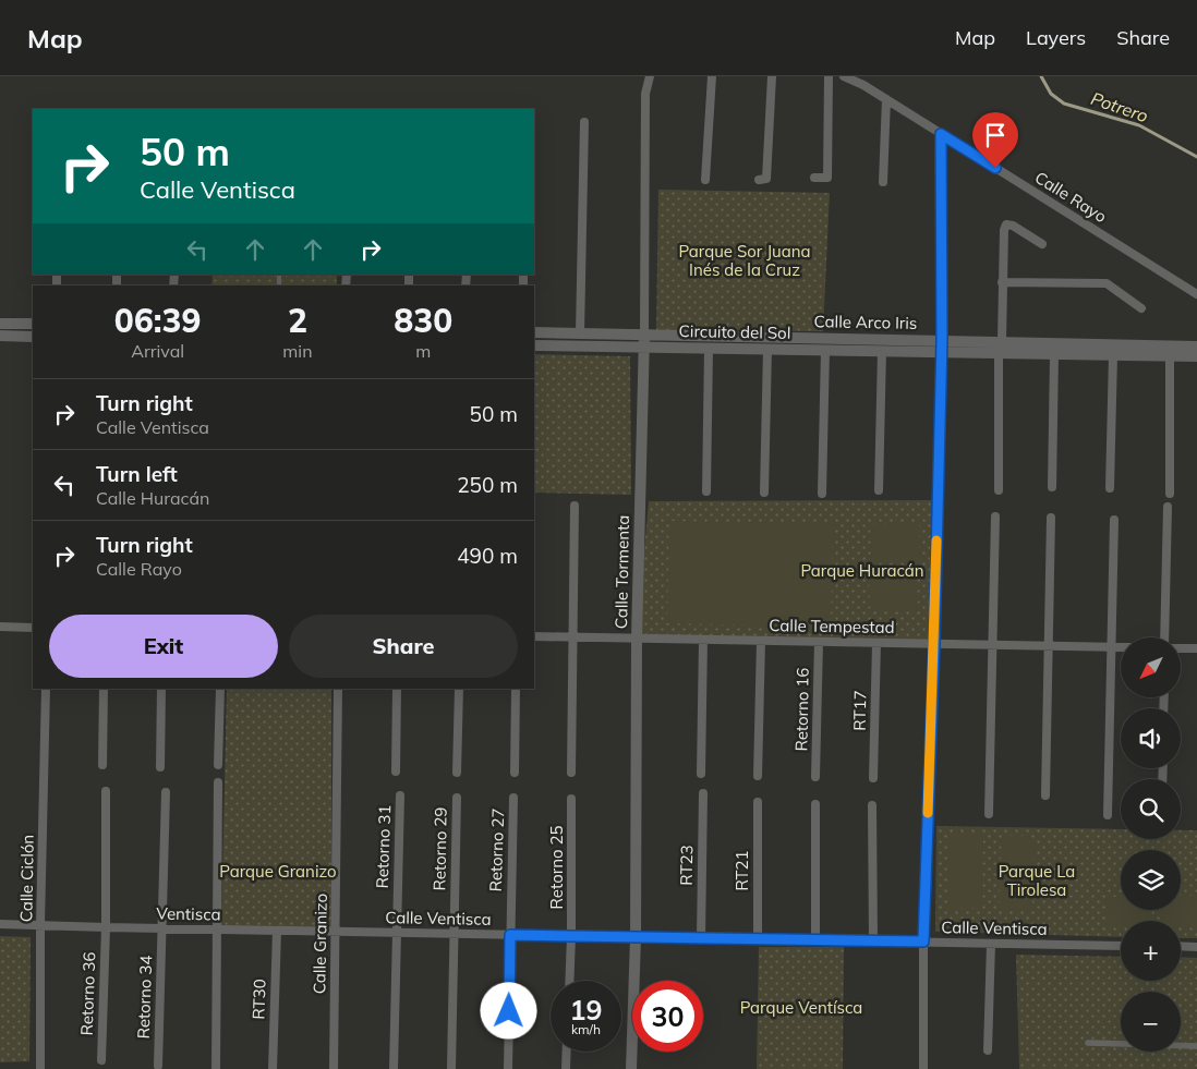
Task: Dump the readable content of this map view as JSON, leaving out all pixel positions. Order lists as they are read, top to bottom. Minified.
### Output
{"streets":{"street":["Calle Rayo","Calle Arco Iris","Circuito del Sol","Calle Tormenta","Calle Tempestad","Retorno 16","RT17","Retorno 31","Retorno 29","Retorno 27","RT23","Retorno 25","RT21","Calle Ciclón","Ventisca","Calle Ventisca","Calle Granizo","Retorno 36","Retorno 34","RT30"]},"crossings":[["Calle Arco Iris","Calle Tormenta"],["Circuito del Sol","Calle Tormenta"],["Calle Tormenta","Calle Tempestad"],["Calle Tormenta","Calle Ventisca"],["Calle Tempestad","Retorno 16"],["Calle Tempestad","RT17"],["Retorno 31","Calle Ventisca"],["Retorno 29","Calle Ventisca"],["Retorno 27","Calle Ventisca"],["RT23","Calle Ventisca"],["Retorno 25","Calle Ventisca"],["RT21","Calle Ventisca"],["Calle Ciclón","Ventisca"],["Ventisca","Calle Ventisca"],["Ventisca","Calle Granizo"],["Ventisca","Retorno 36"],["Ventisca","Retorno 34"],["Ventisca","RT30"],["Calle Ventisca","Calle Granizo"]],"water":["Potrero"],"parks":["Parque Sor Juana Inés de la Cruz","Parque Huracán","Parque Granizo","Parque La Tirolesa","Parque Ventísca"],"north":"bottom left","page":{"header":"Map","nav":["Map","Layers","Share"],"turn":["50 m","Calle Ventisca"],"eta":["06:39","Arrival","2","min","830","m"],"list":[{"name":"Turn right","note":"Calle Ventisca","value":"50 m"},{"name":"Turn left","note":"Calle Huracán","value":"250 m"},{"name":"Turn right","note":"Calle Rayo","value":"490 m"}],"buttons":["Exit","Share"],"map_buttons":["+","−"],"speed":"19 km/h","limit":"30"}}
